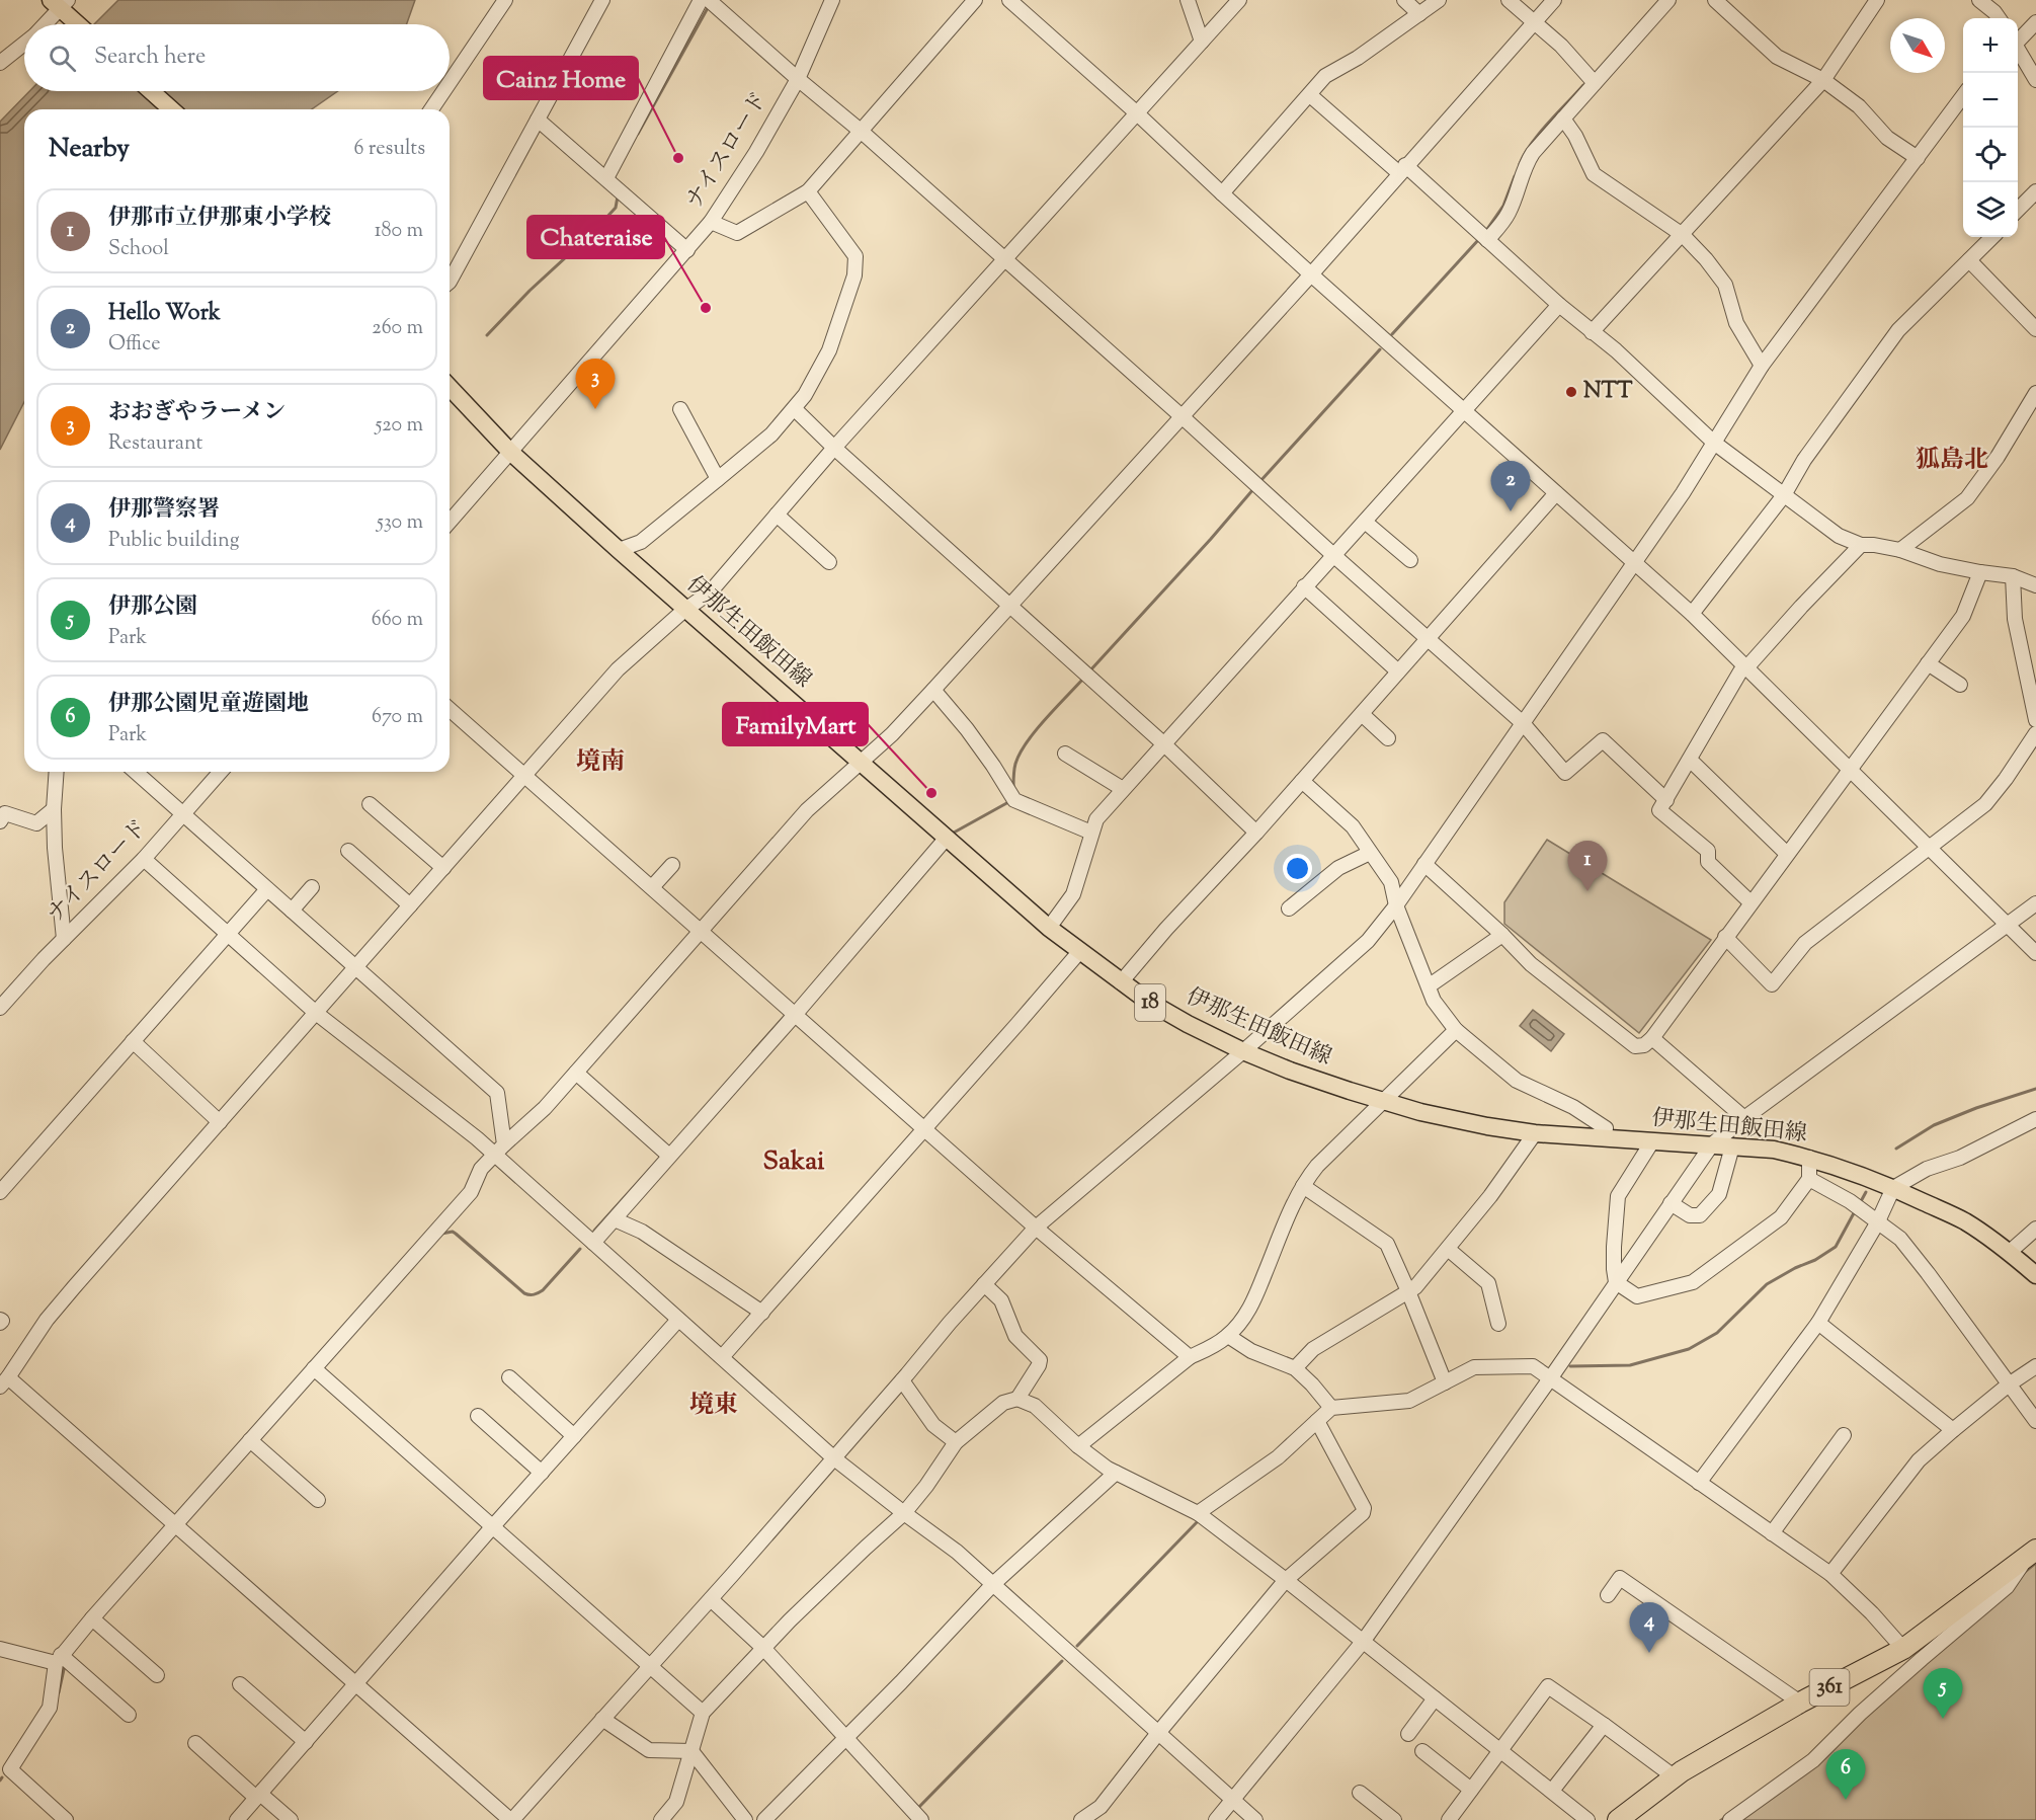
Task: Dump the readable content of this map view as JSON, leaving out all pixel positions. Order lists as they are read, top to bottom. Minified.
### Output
{"streets":{"highway":["361"],"main road":["伊那生田飯田線","18"],"street":["ナイスロード"]},"crossings":[["ナイスロード","伊那生田飯田線"]],"districts":["狐島北","境南","Sakai","境東"],"places":["Cainz Home","Chateraise","NTT","FamilyMart"],"north":"bottom right","page":{"map_buttons":["+","−"],"search":"Search here","heading":["Nearby","6 results"],"list":[{"mark":"1","name":"伊那市立伊那東小学校","note":"School","value":"180 m"},{"mark":"2","name":"Hello Work","note":"Office","value":"260 m"},{"mark":"3","name":"おおぎやラーメン","note":"Restaurant","value":"520 m"},{"mark":"4","name":"伊那警察署","note":"Public building","value":"530 m"},{"mark":"5","name":"伊那公園","note":"Park","value":"660 m"},{"mark":"6","name":"伊那公園児童遊園地","note":"Park","value":"670 m"}],"pins":["3","2","1","4","5","6"]}}
